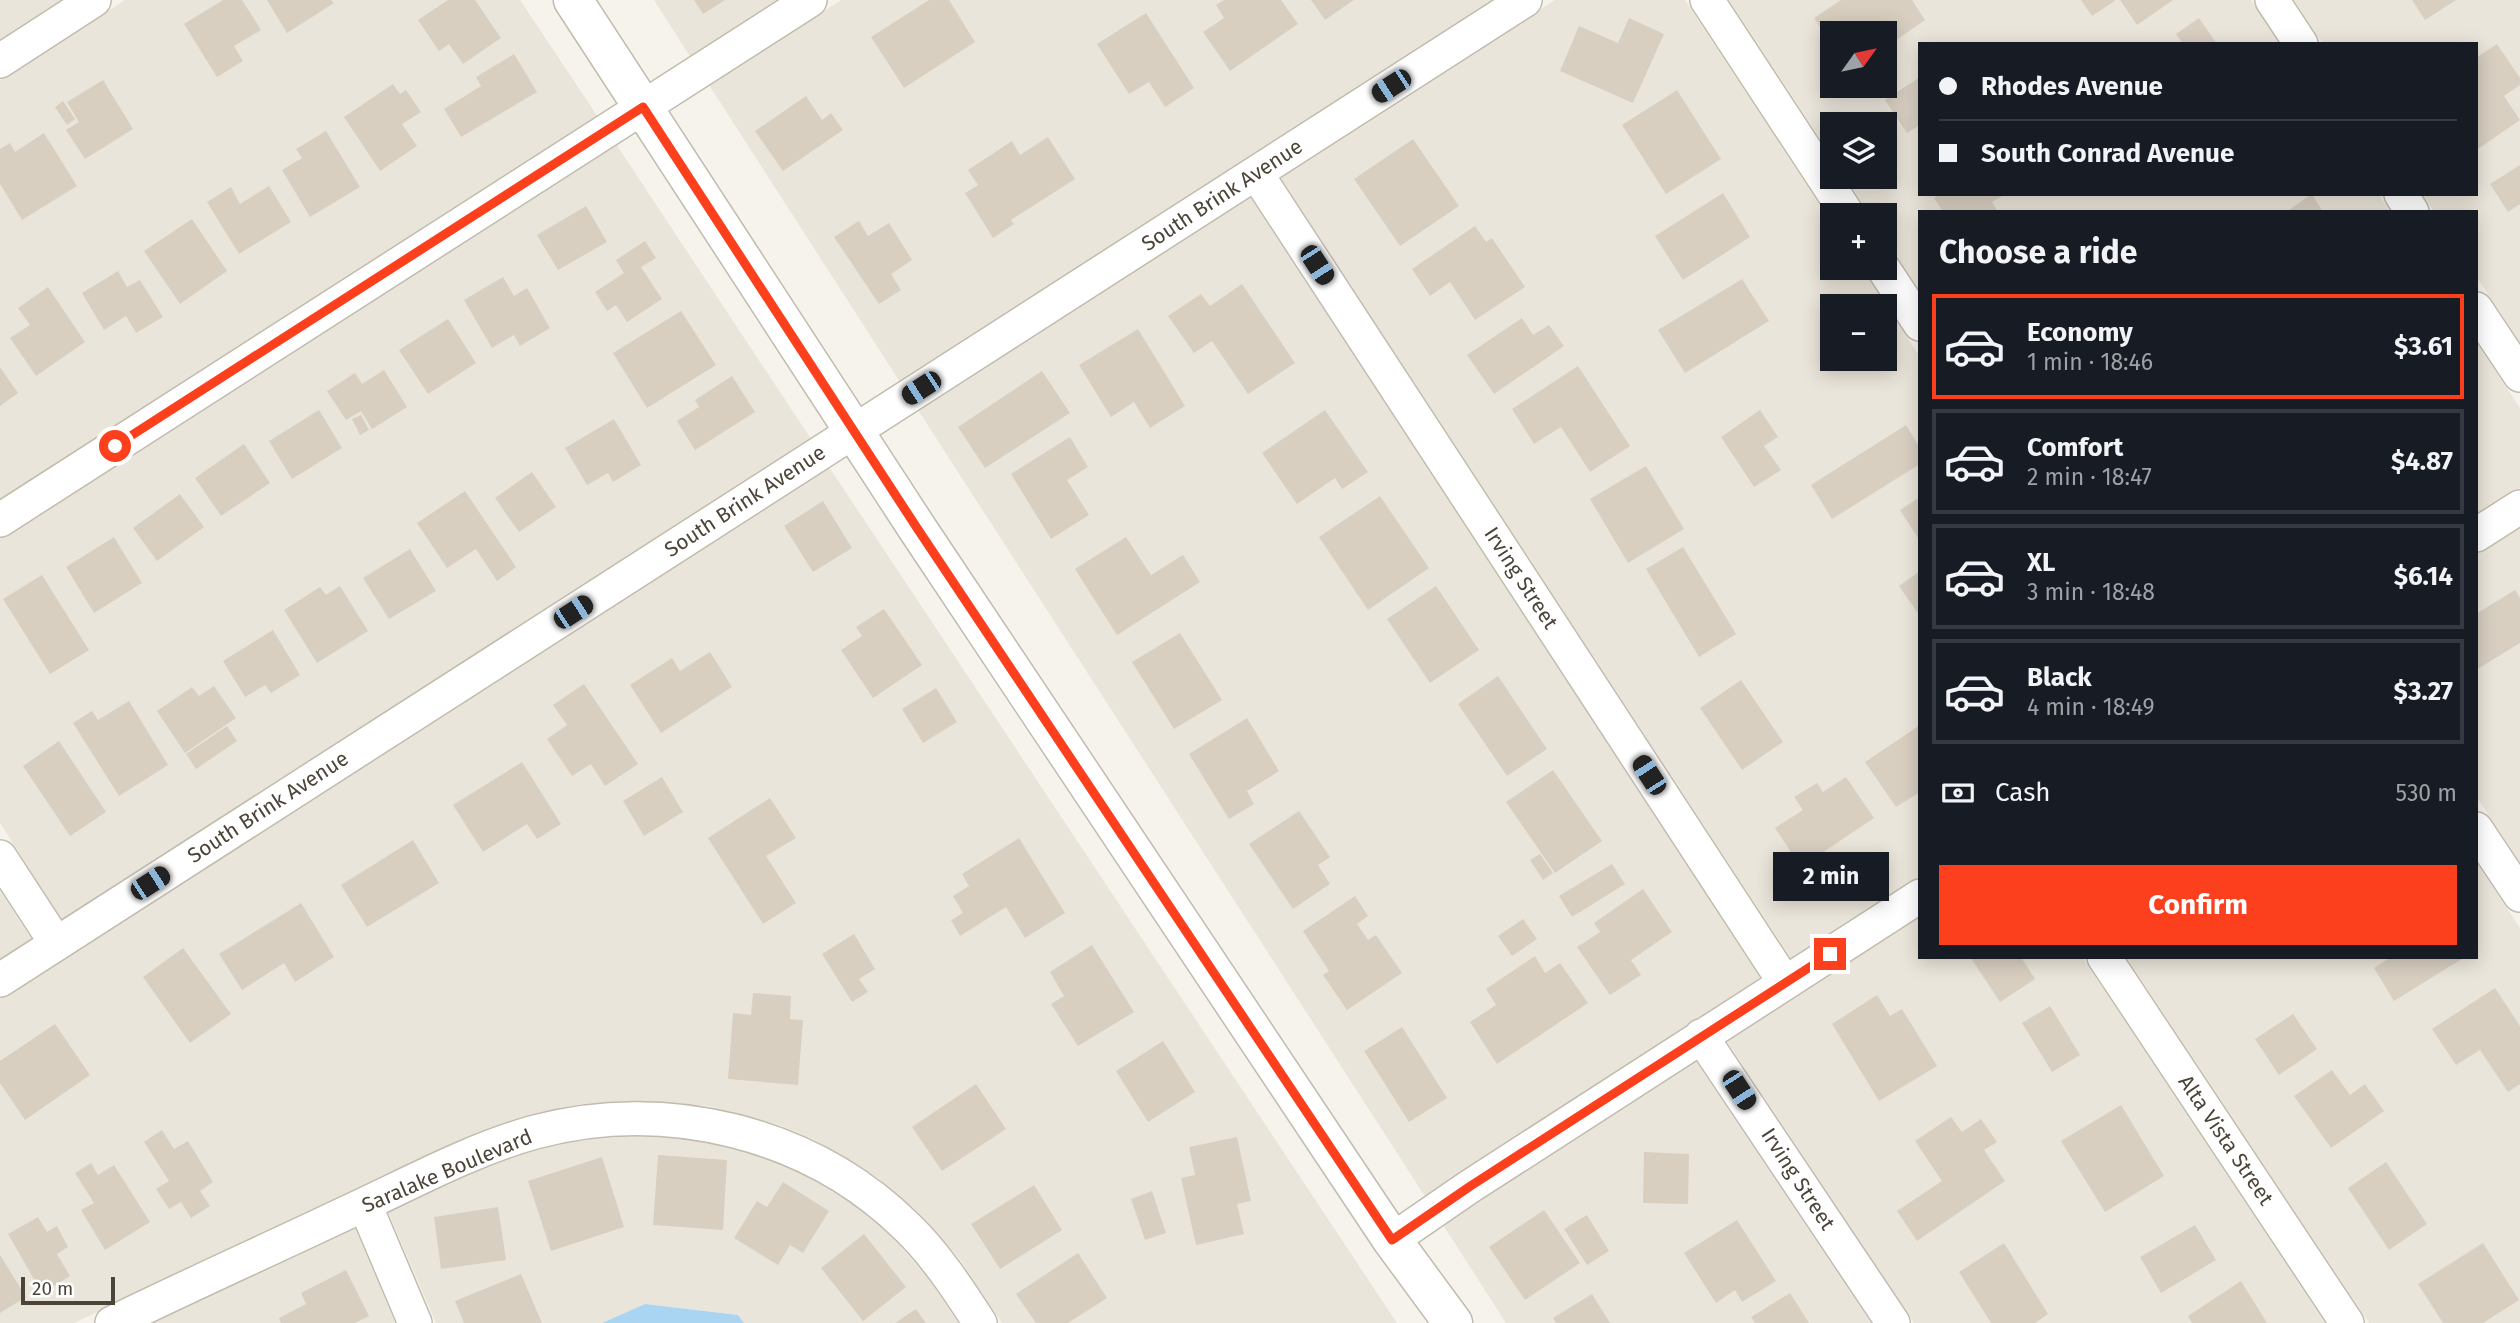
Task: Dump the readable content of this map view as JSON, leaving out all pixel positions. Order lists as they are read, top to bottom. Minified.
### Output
{"streets":{"street":["South Brink Avenue","Irving Street","Alta Vista Street","Saralake Boulevard"]},"crossings":[["South Brink Avenue","Irving Street"]],"scale_bar":"20 m","north":"top right","page":{"map_buttons":["+","−"],"banner":["Rhodes Avenue","South Conrad Avenue"],"heading":"Choose a ride","list":[{"name":"Economy","note":"1 min · 18:46","value":"$3.61"},{"name":"Comfort","note":"2 min · 18:47","value":"$4.87"},{"name":"XL","note":"3 min · 18:48","value":"$6.14"},{"name":"Black","note":"4 min · 18:49","value":"$3.27"}],"pay":["Cash","530 m"],"buttons":"Confirm","bubble":"2 min","scale":"20 m"}}
